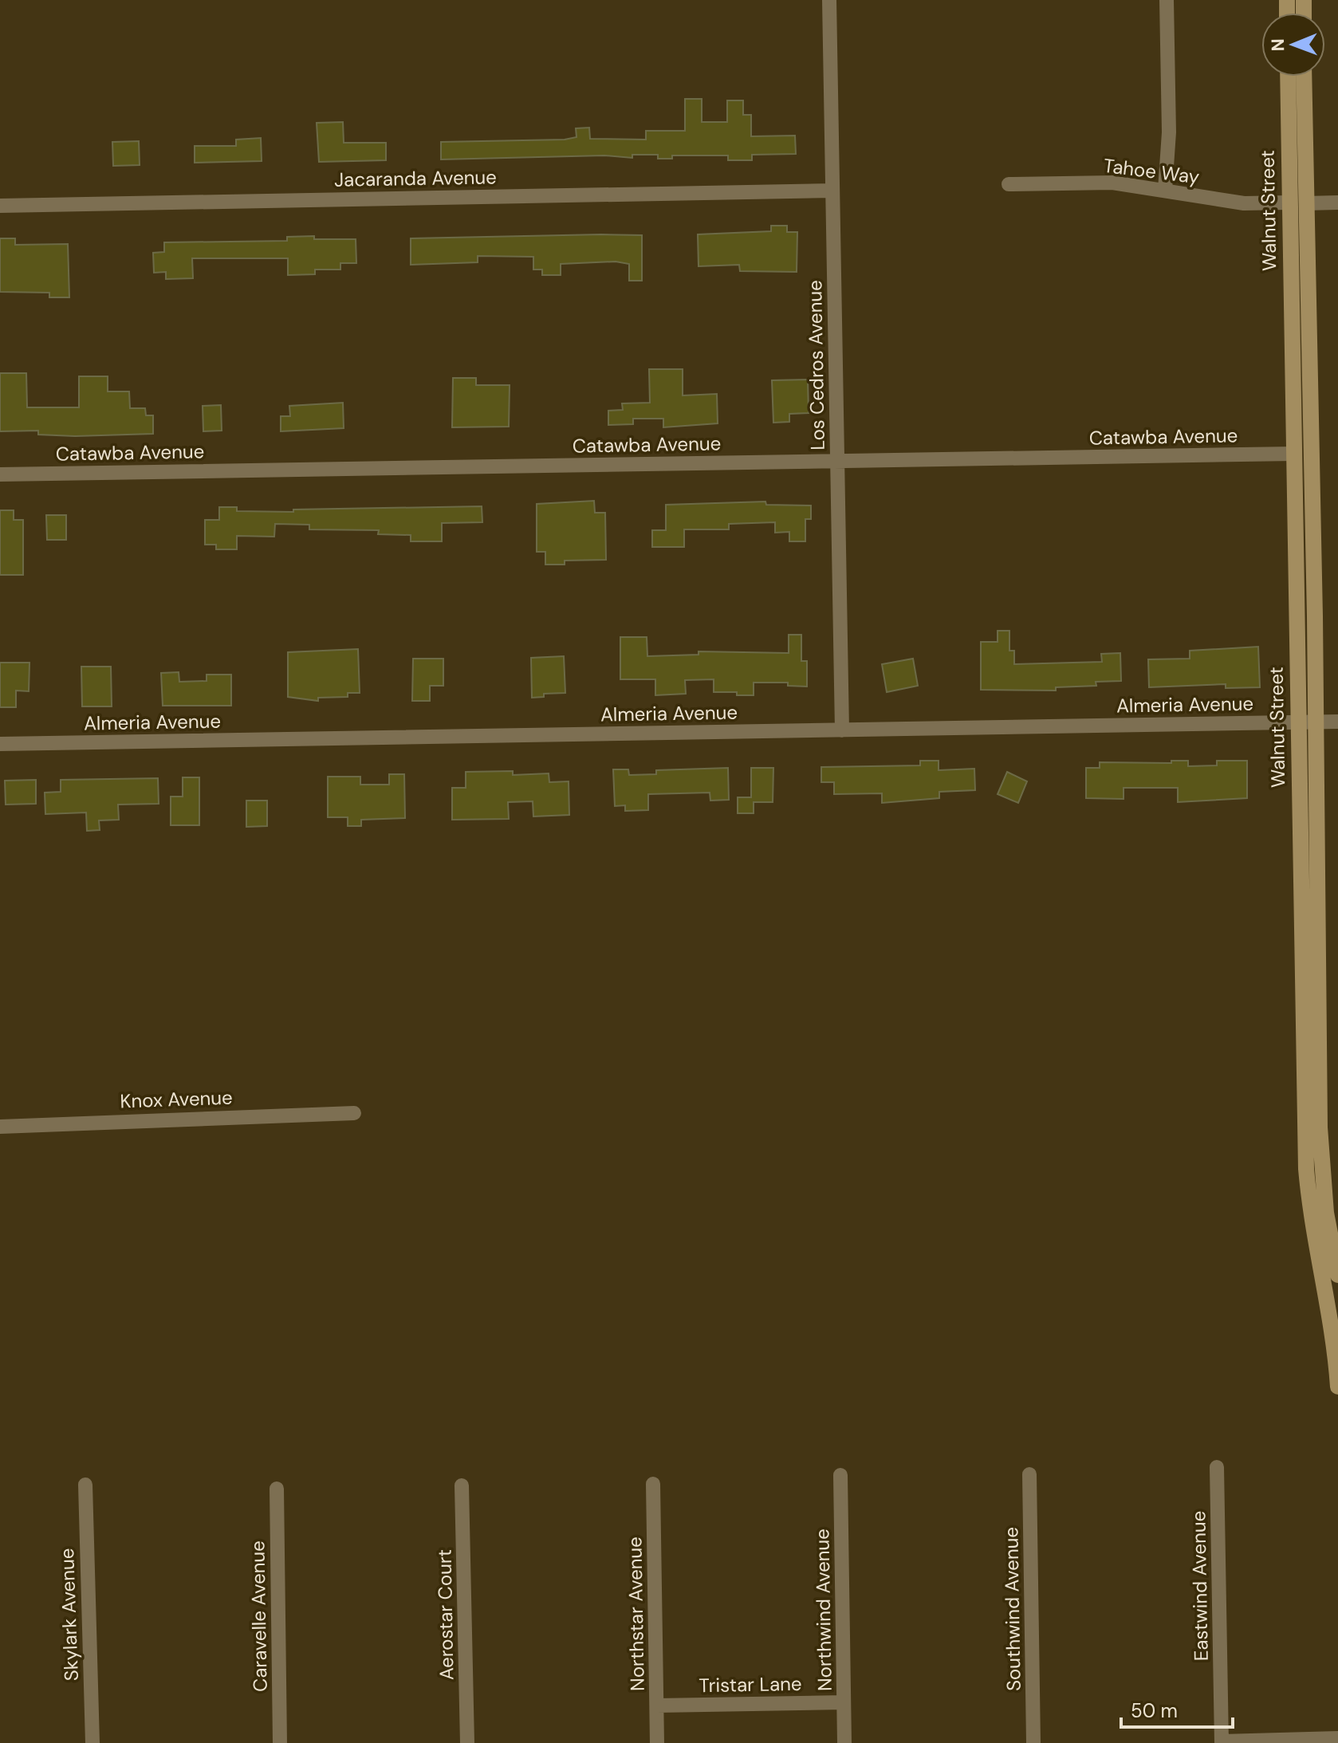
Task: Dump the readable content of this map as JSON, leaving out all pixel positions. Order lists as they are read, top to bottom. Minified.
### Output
{"streets":{"street":["Tahoe Way","Jacaranda Avenue","Walnut Street","Los Cedros Avenue","Catawba Avenue","Almeria Avenue","Knox Avenue","Eastwind Avenue","Southwind Avenue","Northwind Avenue","Northstar Avenue","Skylark Avenue","Aerostar Court","Caravelle Avenue","Tristar Lane"]},"crossings":[["Tahoe Way","Walnut Street"],["Jacaranda Avenue","Los Cedros Avenue"],["Walnut Street","Catawba Avenue"],["Walnut Street","Almeria Avenue"],["Los Cedros Avenue","Catawba Avenue"],["Los Cedros Avenue","Almeria Avenue"],["Northwind Avenue","Tristar Lane"],["Northstar Avenue","Tristar Lane"]],"scale_bar":"50 m","north":"left"}
